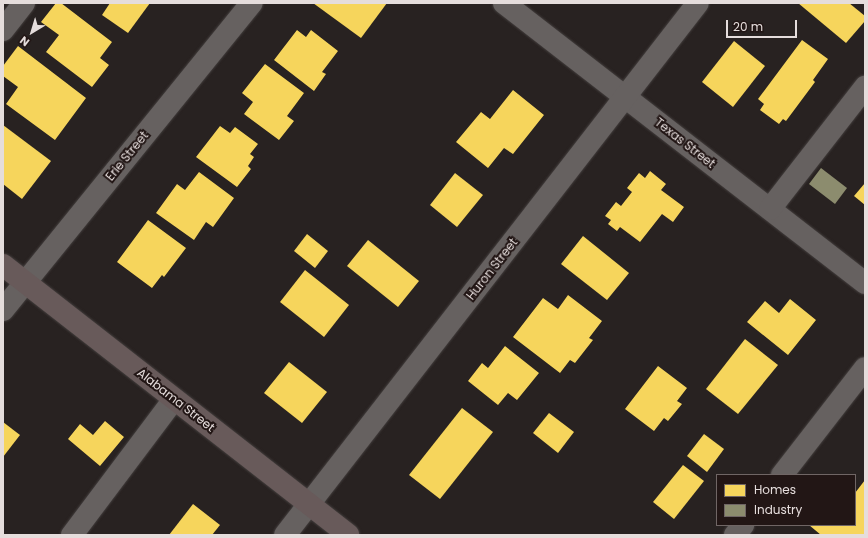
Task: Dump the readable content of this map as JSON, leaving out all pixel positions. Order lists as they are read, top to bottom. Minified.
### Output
{"streets":{"main road":["Alabama Street"],"street":["Texas Street","Erie Street","Huron Street"]},"crossings":[["Texas Street","Huron Street"],["Erie Street","Alabama Street"],["Huron Street","Alabama Street"]],"legend":["Homes","Industry"],"scale_bar":"20 m","north":"bottom left"}
